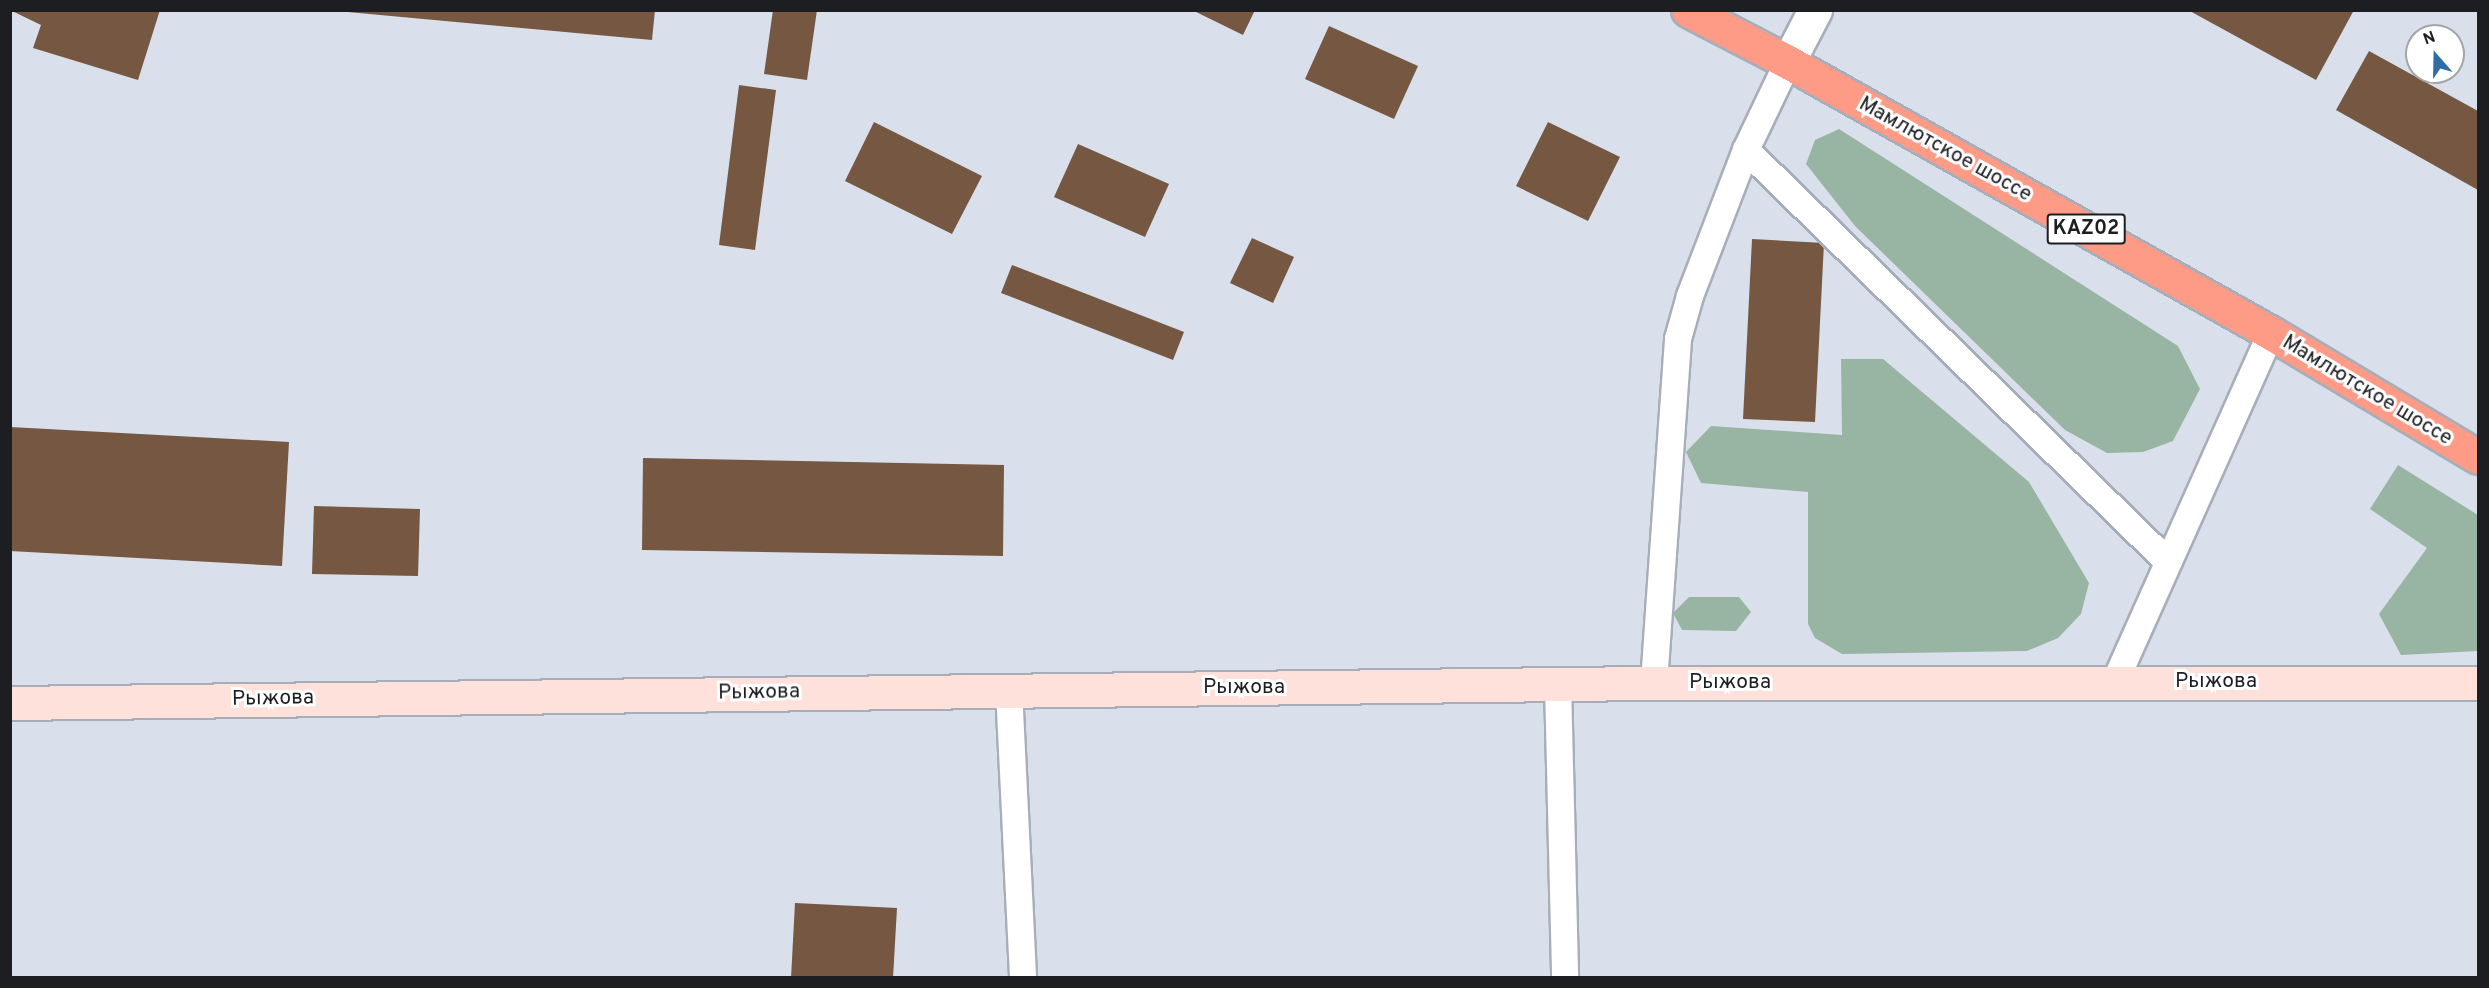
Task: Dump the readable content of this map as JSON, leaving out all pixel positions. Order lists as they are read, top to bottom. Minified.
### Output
{"streets":{"highway":["Мамлютское шоссе","KAZ02"],"street":["Рыжова"]},"north":"top"}
